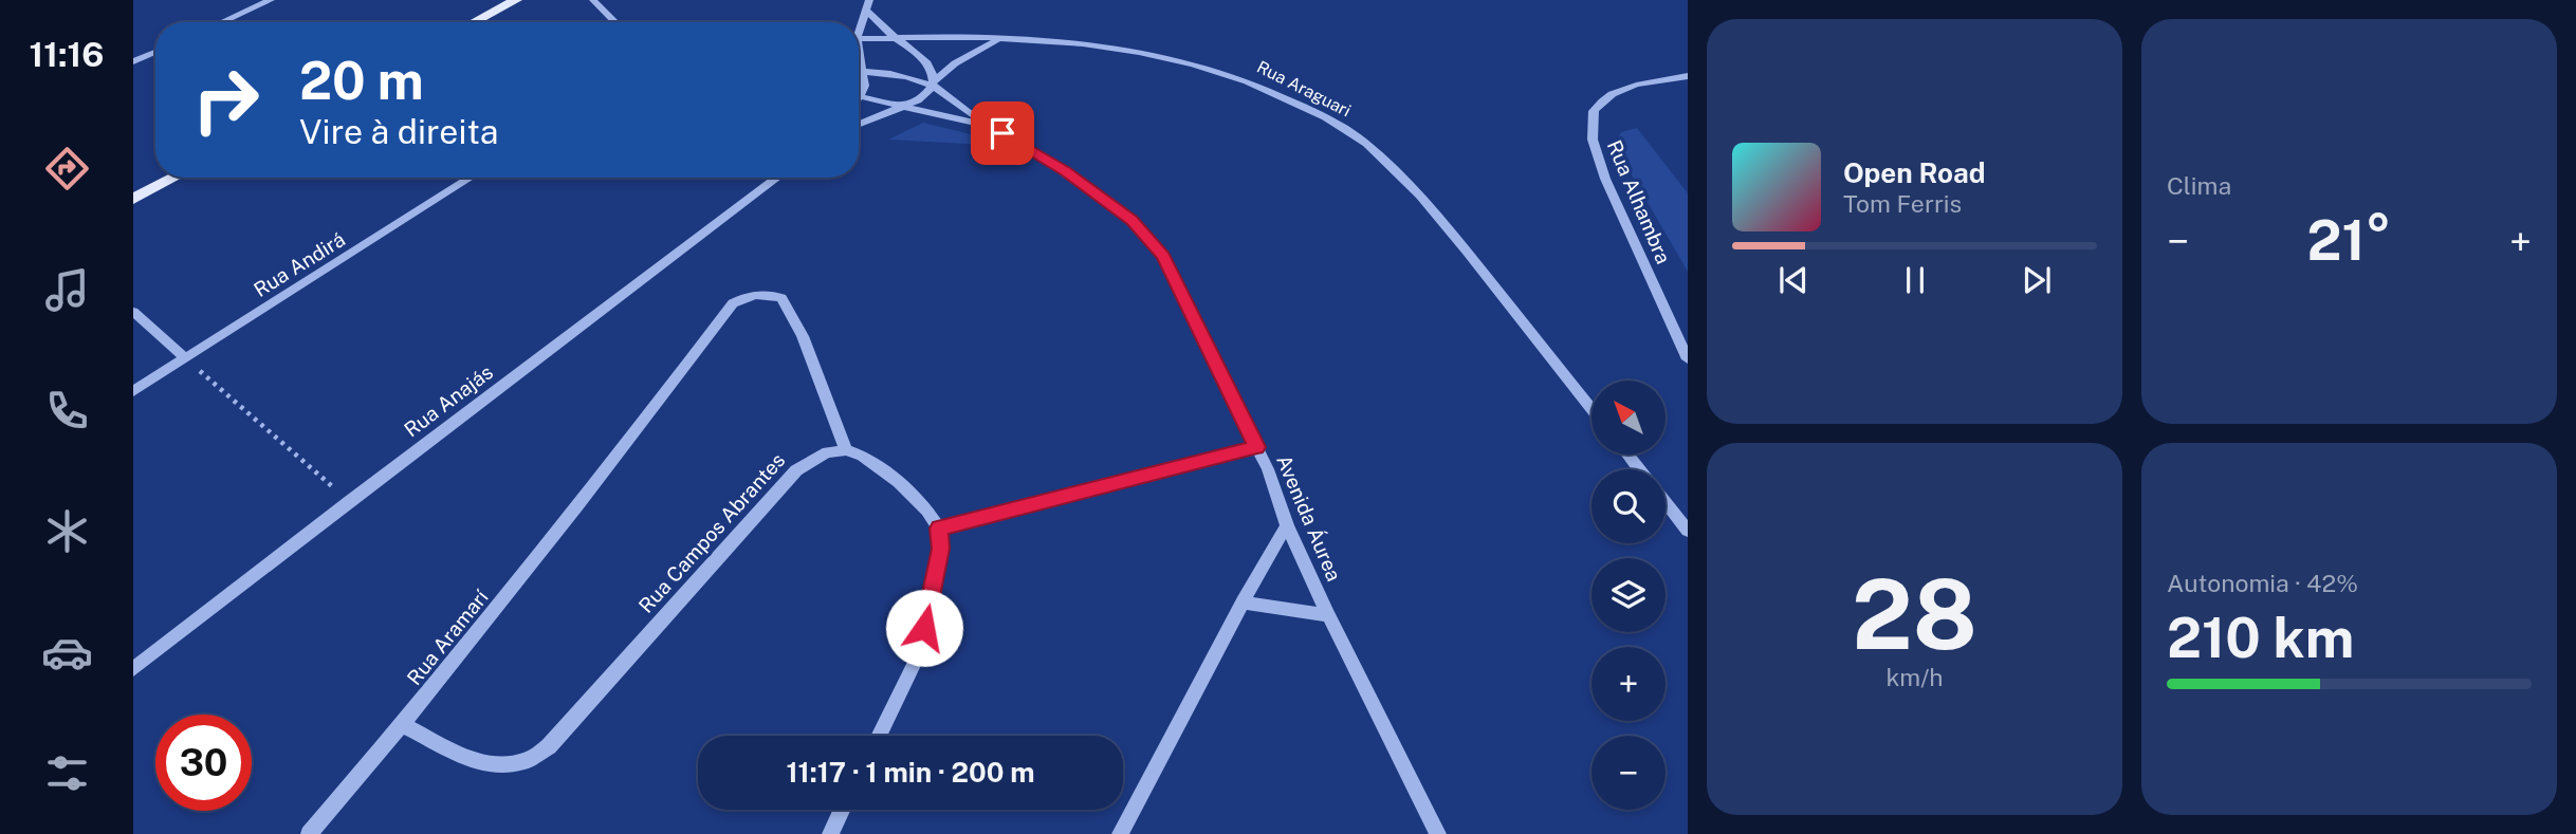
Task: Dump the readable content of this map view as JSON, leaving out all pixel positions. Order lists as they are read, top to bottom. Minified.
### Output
{"streets":{"street":["Rua Araguari","Rua Alhambra","Rua Andirá","Rua Anajás","Avenida Áurea","Rua Campos Abrantes","Rua Aramarí"]},"crossings":[["Rua Araguari","Avenida Áurea"],["Rua Campos Abrantes","Rua Aramarí"]],"north":"top left","page":{"tabs":"11:16","tile":["Clima",["28","km/h"],["Autonomia · 42%","210 km"]],"turn":["20 m","Vire à direita"],"song":["Open Road","Tom Ferris"],"heat":["−","21°","+"],"map_buttons":["+","−"],"limit":"30","trip":"11:17 · 1 min · 200 m"}}
